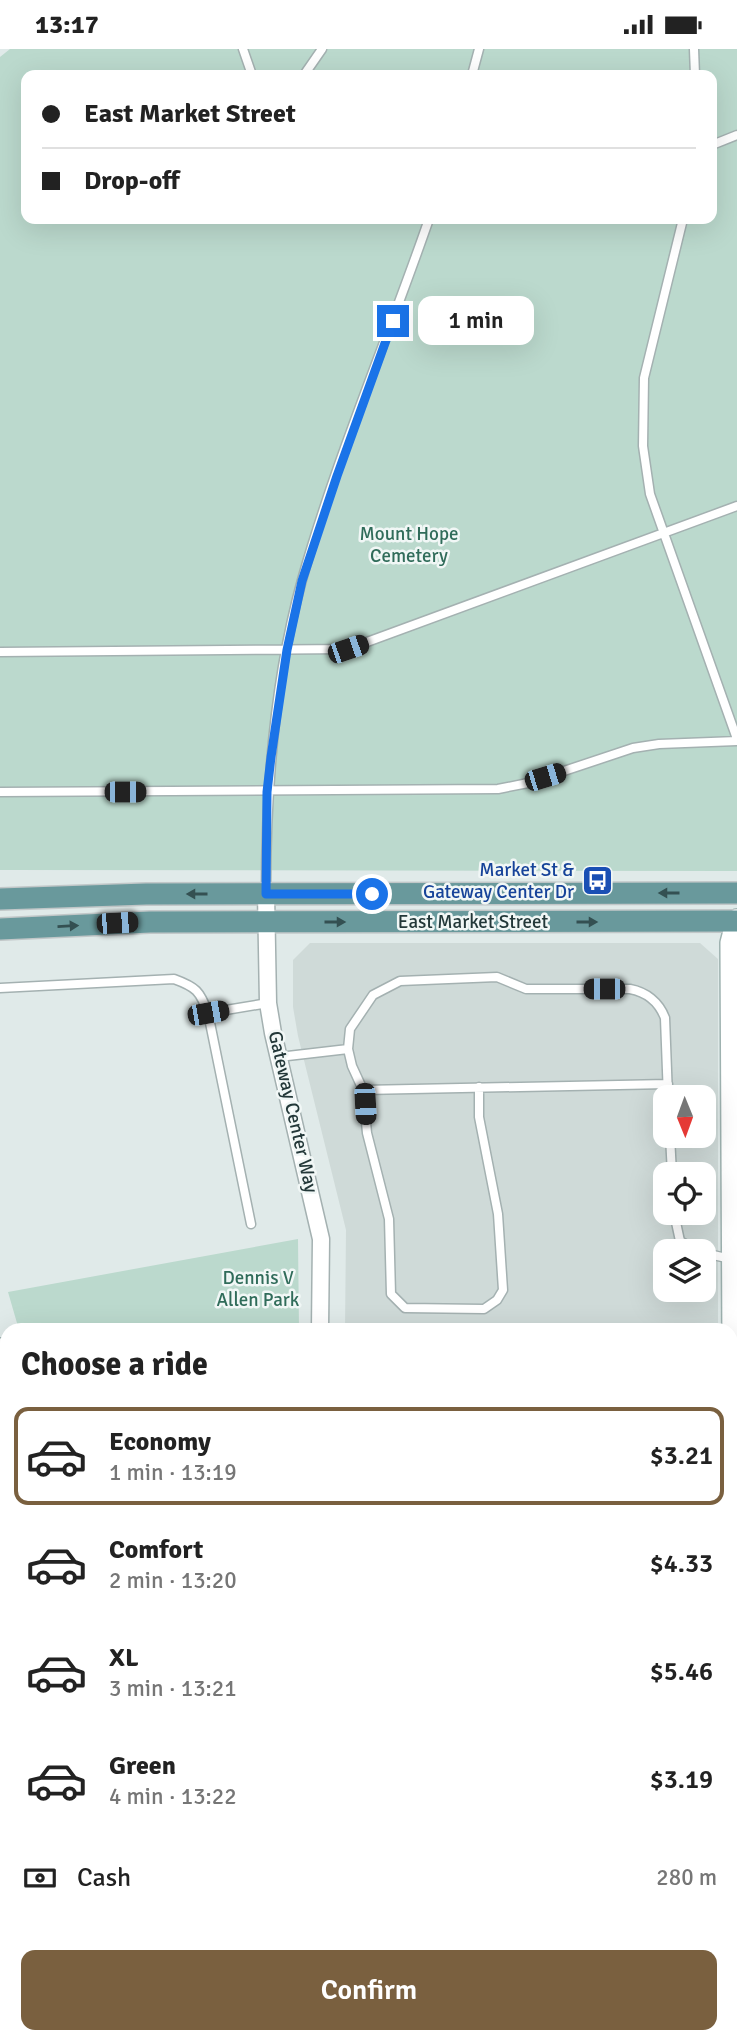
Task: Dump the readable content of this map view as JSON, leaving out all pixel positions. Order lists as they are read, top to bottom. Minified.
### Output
{"streets":{"main road":["East Market Street"],"street":["Gateway Center Way"]},"crossings":[["East Market Street","Gateway Center Way"]],"parks":["Mount Hope Cemetery","Dennis V Allen Park"],"places":{"bus stop":["Market St & Gateway Center Dr"]},"north":"bottom","page":{"status":"13:17","banner":["East Market Street","Drop-off"],"bubble":"1 min","heading":"Choose a ride","list":[{"name":"Economy","note":"1 min · 13:19","value":"$3.21"},{"name":"Comfort","note":"2 min · 13:20","value":"$4.33"},{"name":"XL","note":"3 min · 13:21","value":"$5.46"},{"name":"Green","note":"4 min · 13:22","value":"$3.19"}],"pay":["Cash","280 m"],"buttons":"Confirm"}}
